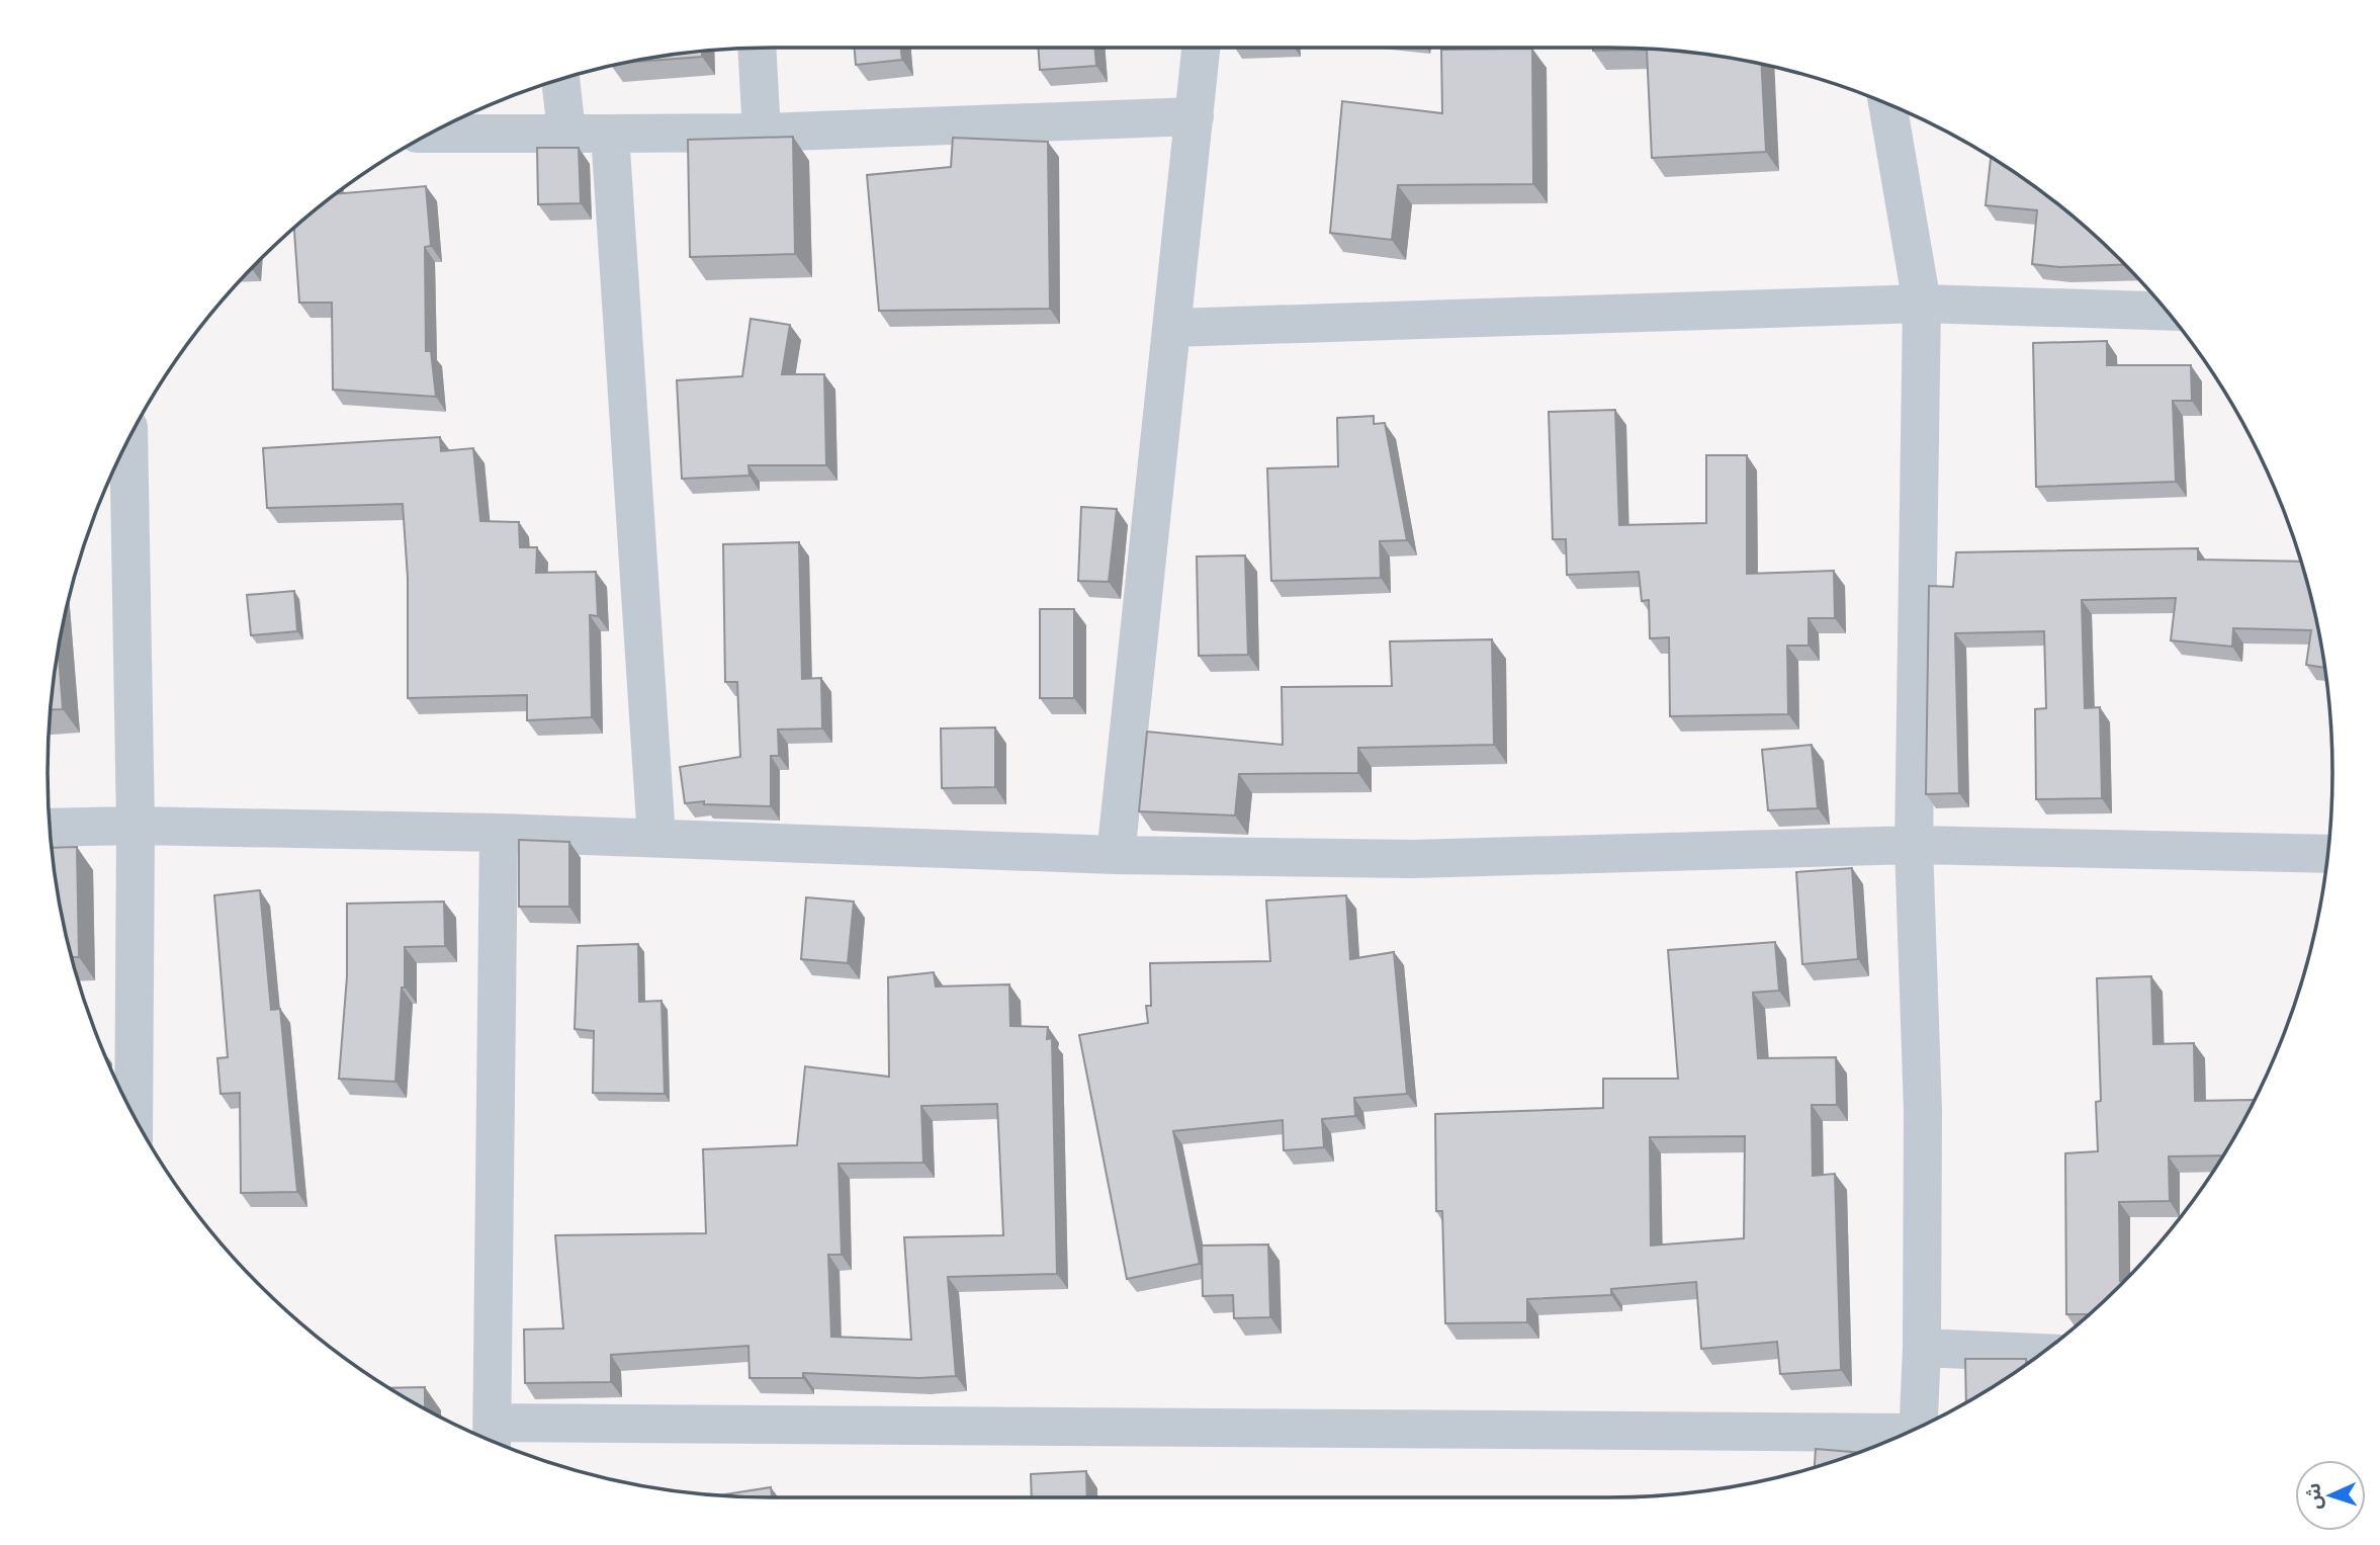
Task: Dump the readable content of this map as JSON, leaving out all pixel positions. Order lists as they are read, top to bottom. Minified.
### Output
{"north":"left"}
